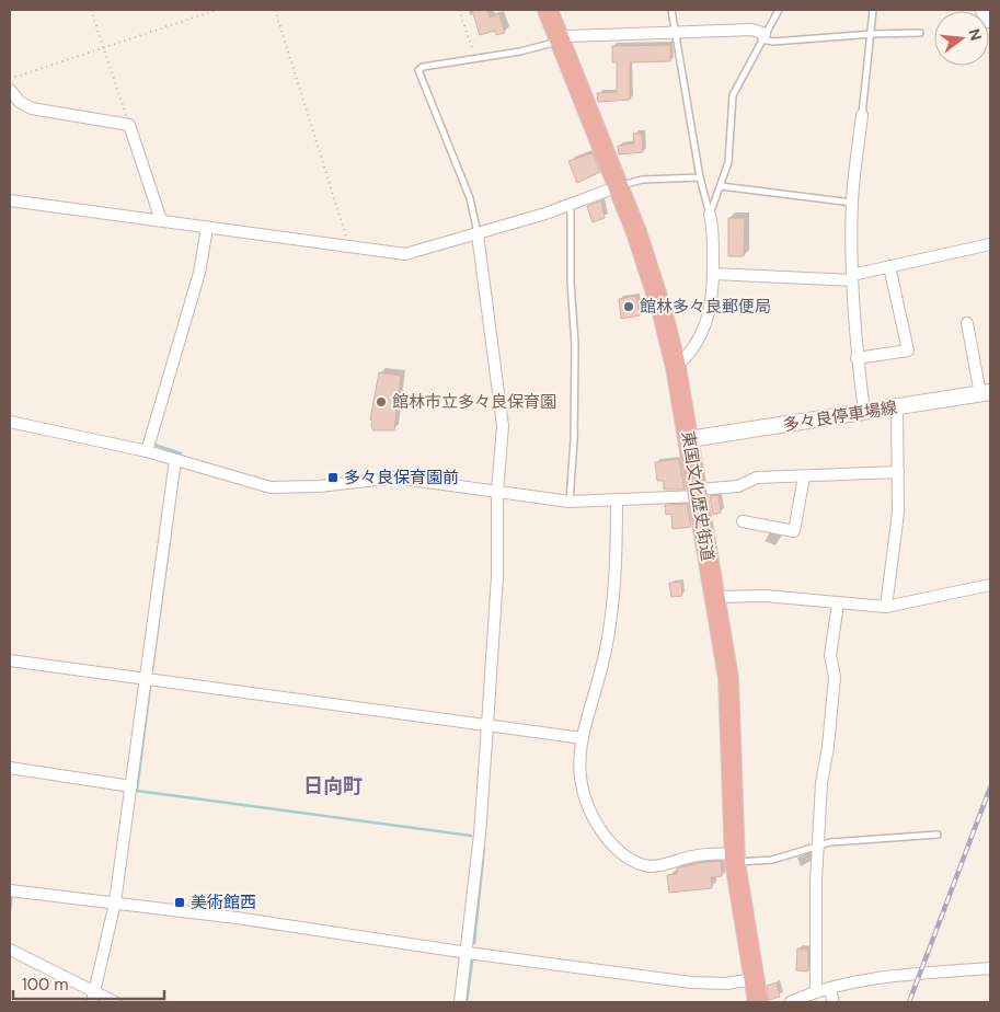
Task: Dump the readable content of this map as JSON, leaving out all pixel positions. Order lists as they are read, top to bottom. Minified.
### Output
{"streets":{"highway":["東国文化歴史街道"],"main road":["多々良停車場線"]},"crossings":[["多々良停車場線","東国文化歴史街道"]],"districts":["日向町"],"places":{"other":["館林多々良郵便局","館林市立多々良保育園"],"transit":["多々良保育園前","美術館西"]},"scale_bar":"100 m","north":"right"}
